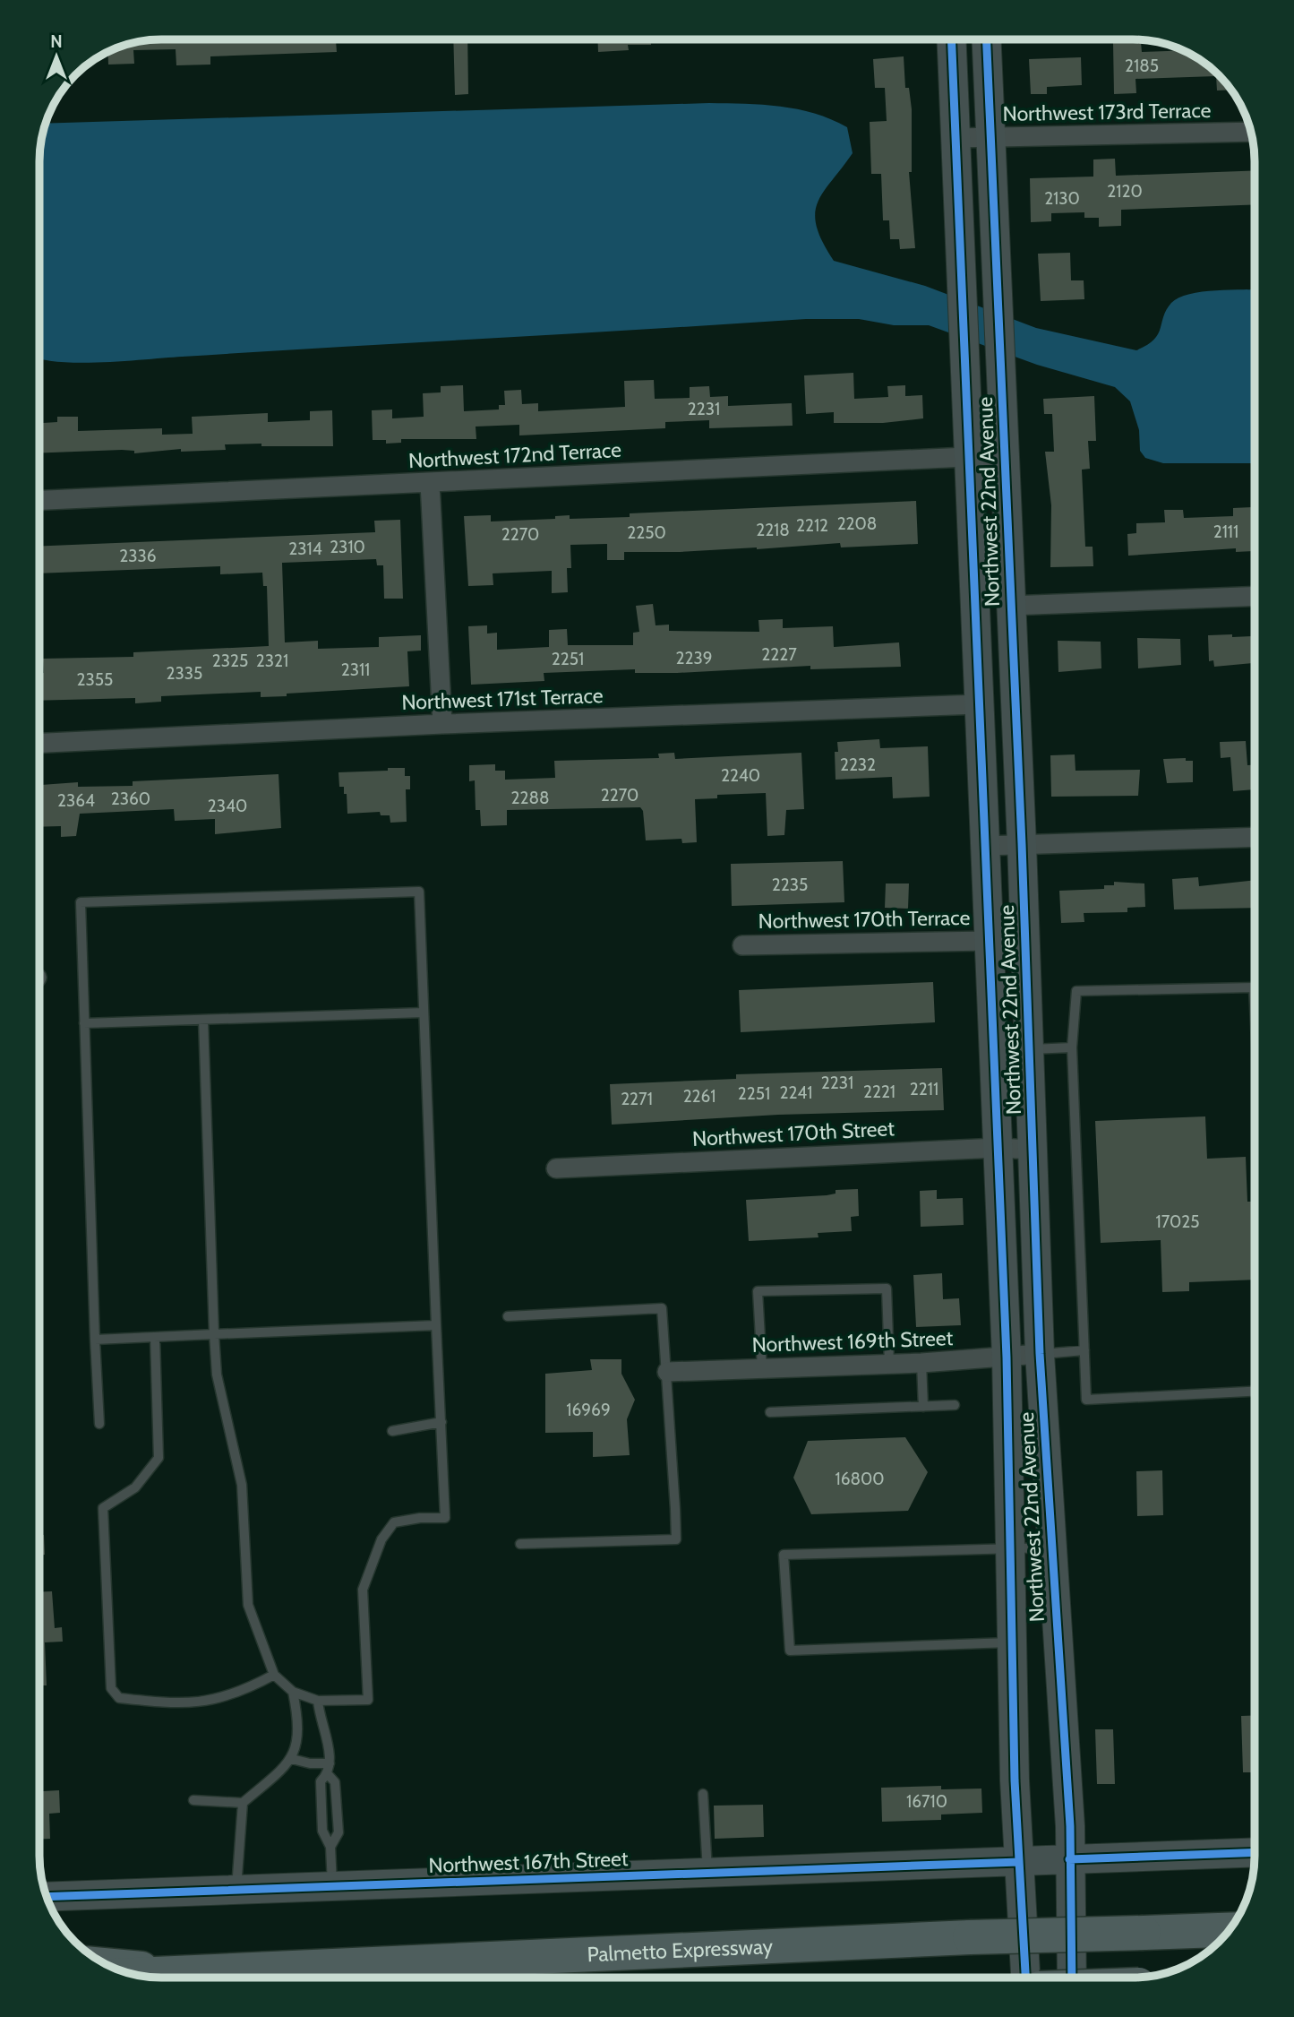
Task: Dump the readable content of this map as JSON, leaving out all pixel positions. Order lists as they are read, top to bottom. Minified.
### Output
{"streets":{"highway":["Palmetto Expressway"],"main road":["Northwest 22nd Avenue","Northwest 167th Street"],"street":["Northwest 173rd Terrace","Northwest 172nd Terrace","Northwest 171st Terrace","Northwest 170th Terrace","Northwest 170th Street","Northwest 169th Street"]},"crossings":[["Northwest 173rd Terrace","Northwest 22nd Avenue"],["Northwest 172nd Terrace","Northwest 22nd Avenue"],["Northwest 22nd Avenue","Northwest 171st Terrace"],["Northwest 22nd Avenue","Northwest 170th Terrace"],["Northwest 22nd Avenue","Northwest 170th Street"],["Northwest 22nd Avenue","Northwest 169th Street"],["Northwest 22nd Avenue","Northwest 167th Street"]],"house_numbers":["2185","2120","2130","2231","2208","2212","2218","2111","2250","2270","2310","2314","2336","2227","2239","2251","2325","2321","2311","2335","2355","2232","2240","2270","2288","2360","2364","2340","2235","2231","2211","2221","2241","2251","2261","2271","17025","16969","16800","16710"],"north":"top"}
